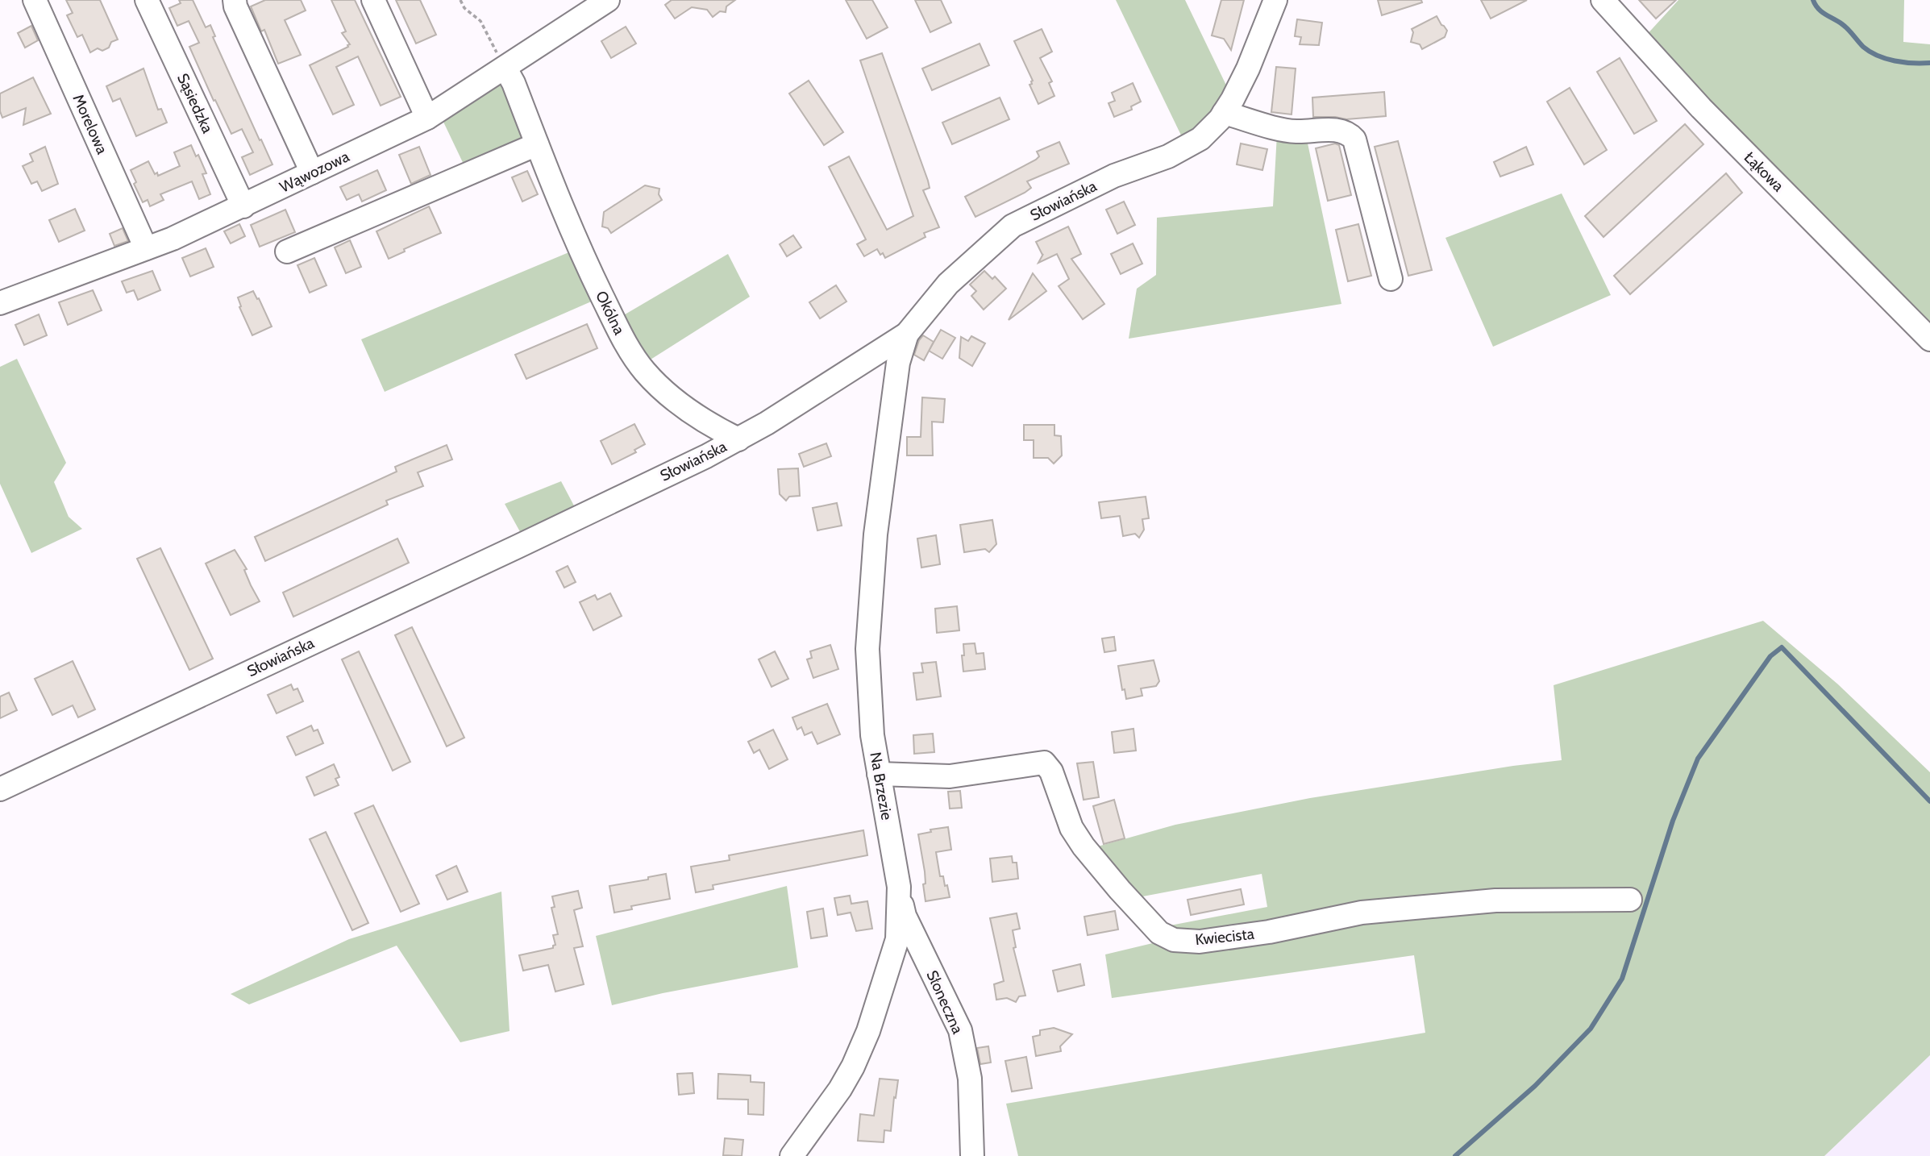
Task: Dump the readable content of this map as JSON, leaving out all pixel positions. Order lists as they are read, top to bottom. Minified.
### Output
{"streets":{"street":["Sąsiedzka","Morelowa","Wąwozowa","Łąkowa","Słowiańska","Okólna","Na Brzezie","Kwiecista","Słoneczna"]},"crossings":[["Sąsiedzka","Wąwozowa"],["Morelowa","Wąwozowa"],["Wąwozowa","Okólna"],["Słowiańska","Okólna"],["Słowiańska","Na Brzezie"],["Na Brzezie","Kwiecista"],["Na Brzezie","Słoneczna"]]}
